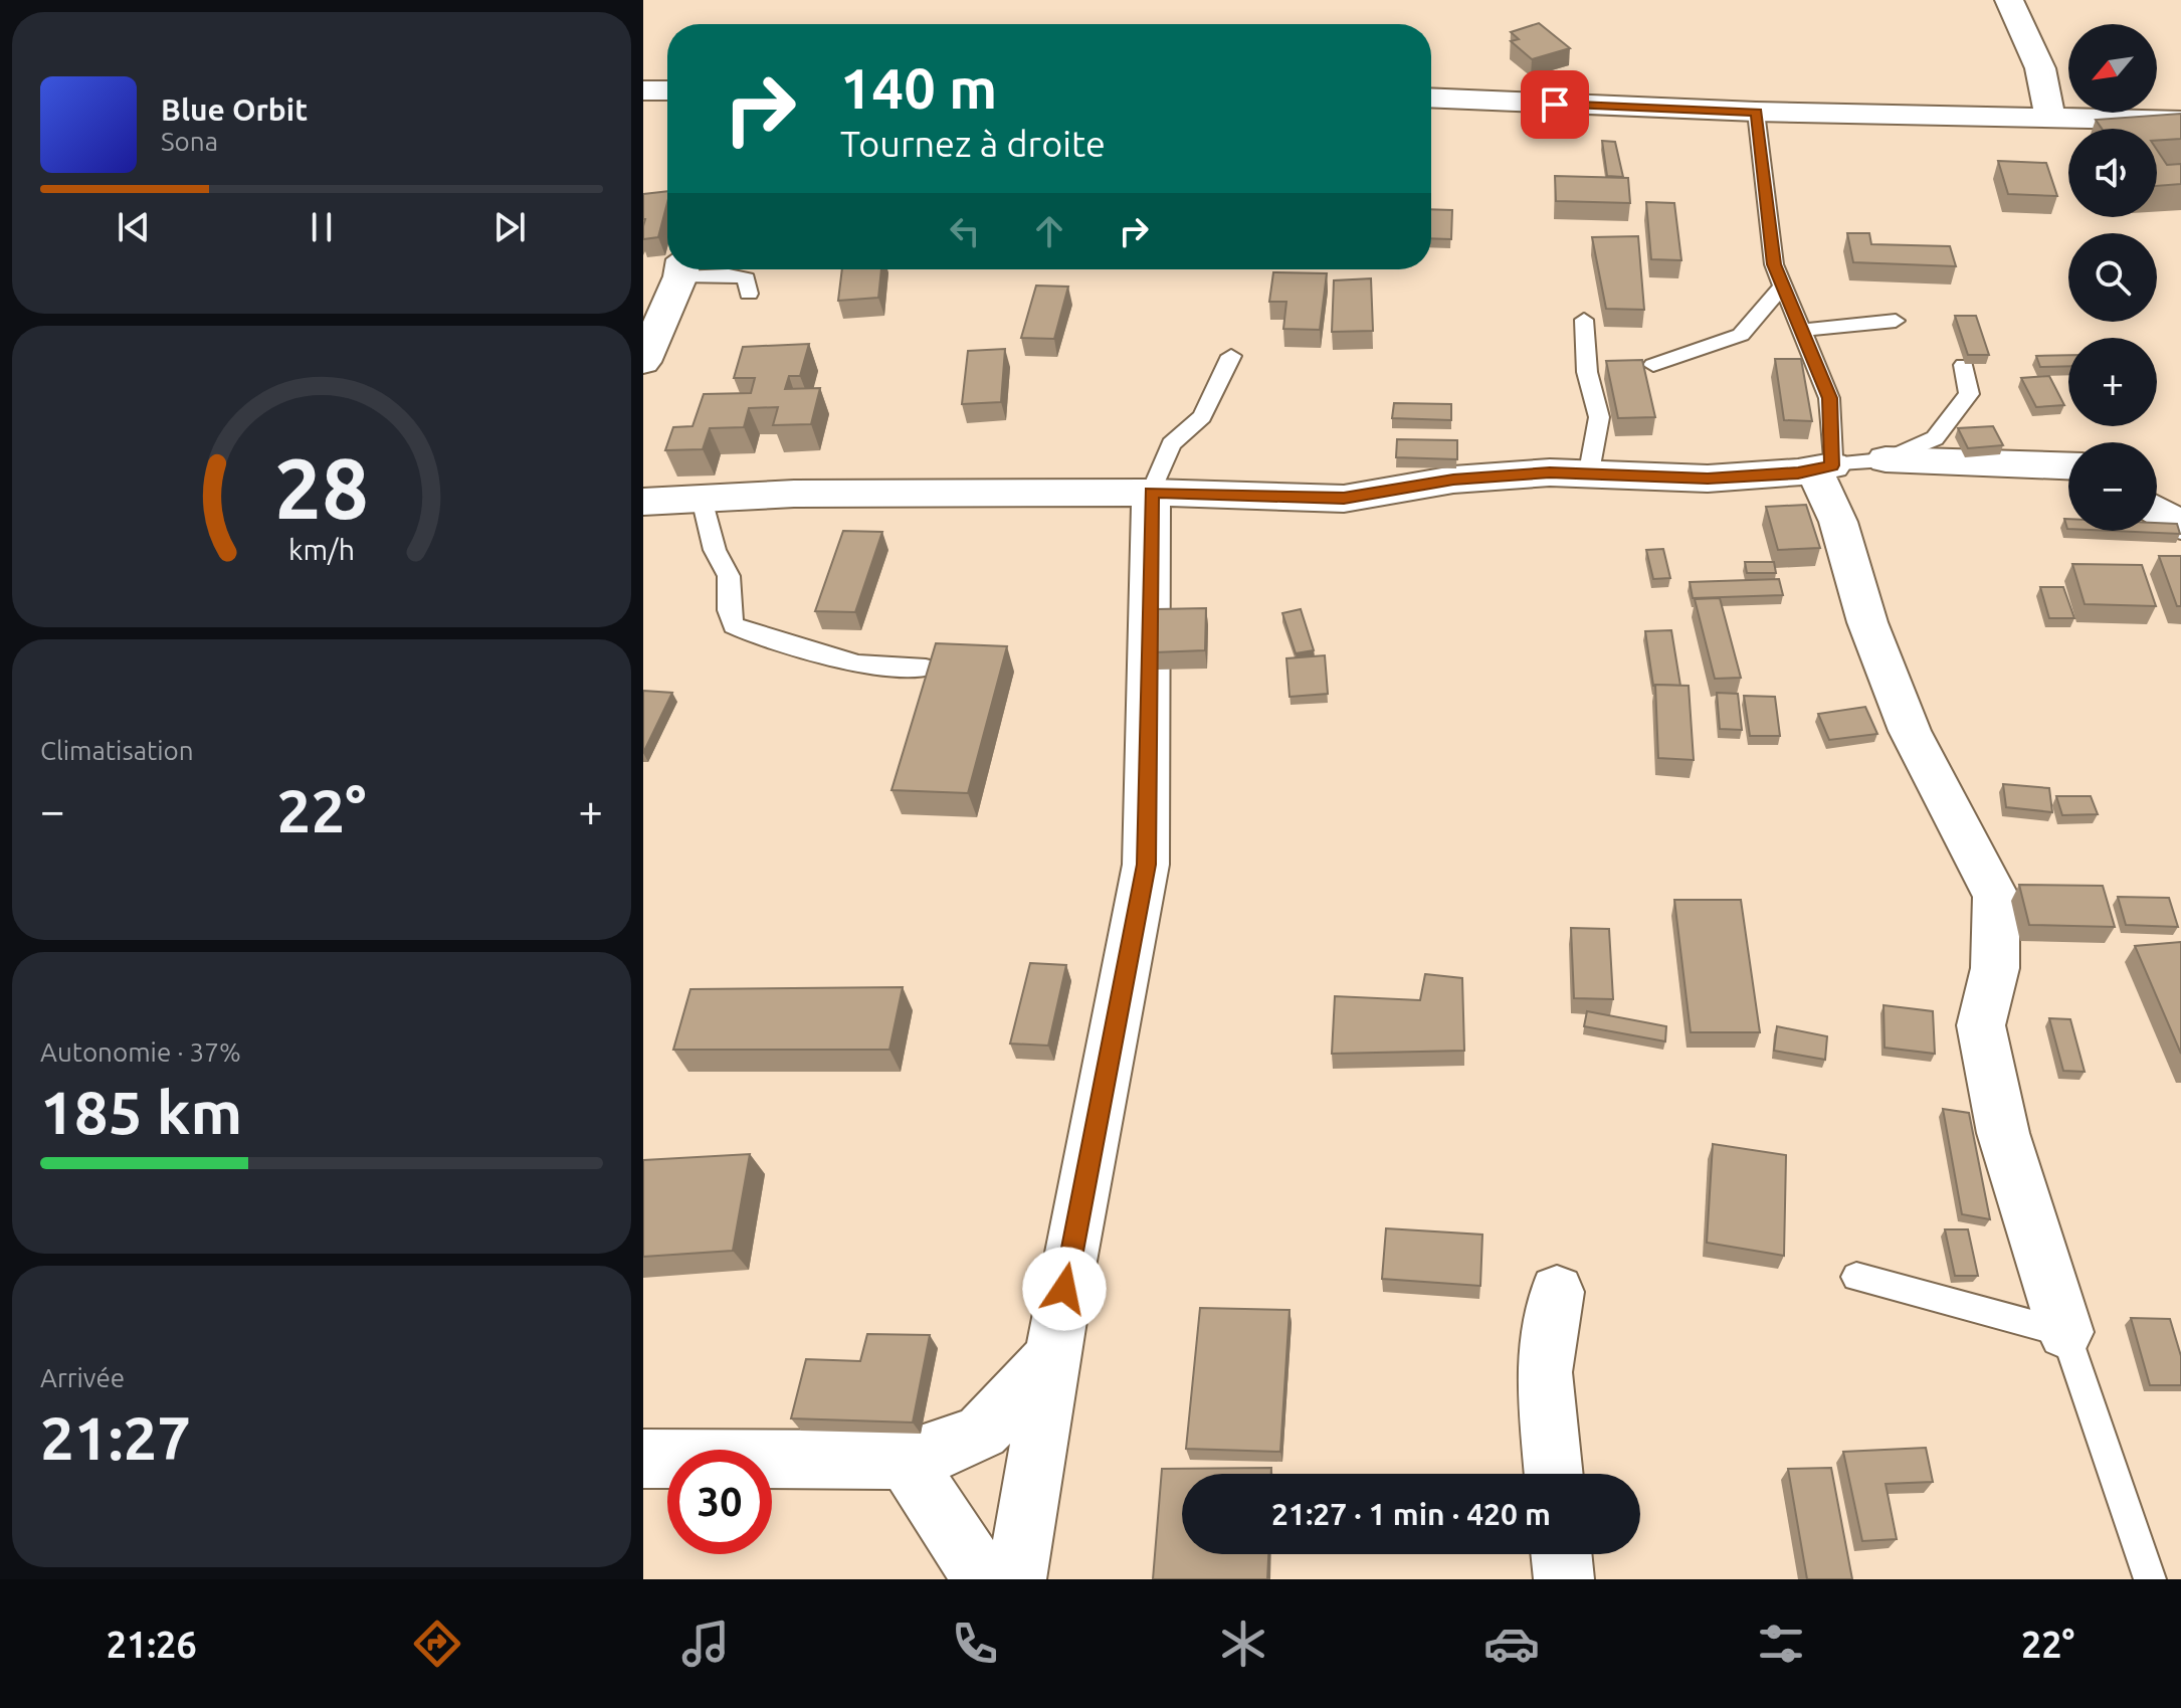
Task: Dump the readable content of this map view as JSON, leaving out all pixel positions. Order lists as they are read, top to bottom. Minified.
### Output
{"north":"bottom left","page":{"map_buttons":["+","−"],"turn":["140 m","Tournez à droite"],"song":["Blue Orbit","Sona"],"tile":["Climatisation",["Autonomie · 37%","185 km"],["Arrivée","21:27"]],"heat":["−","22°","+"],"limit":"30","trip":"21:27 · 1 min · 420 m","tabs":["21:26","22°"],"gauge":["28","km/h"]}}
